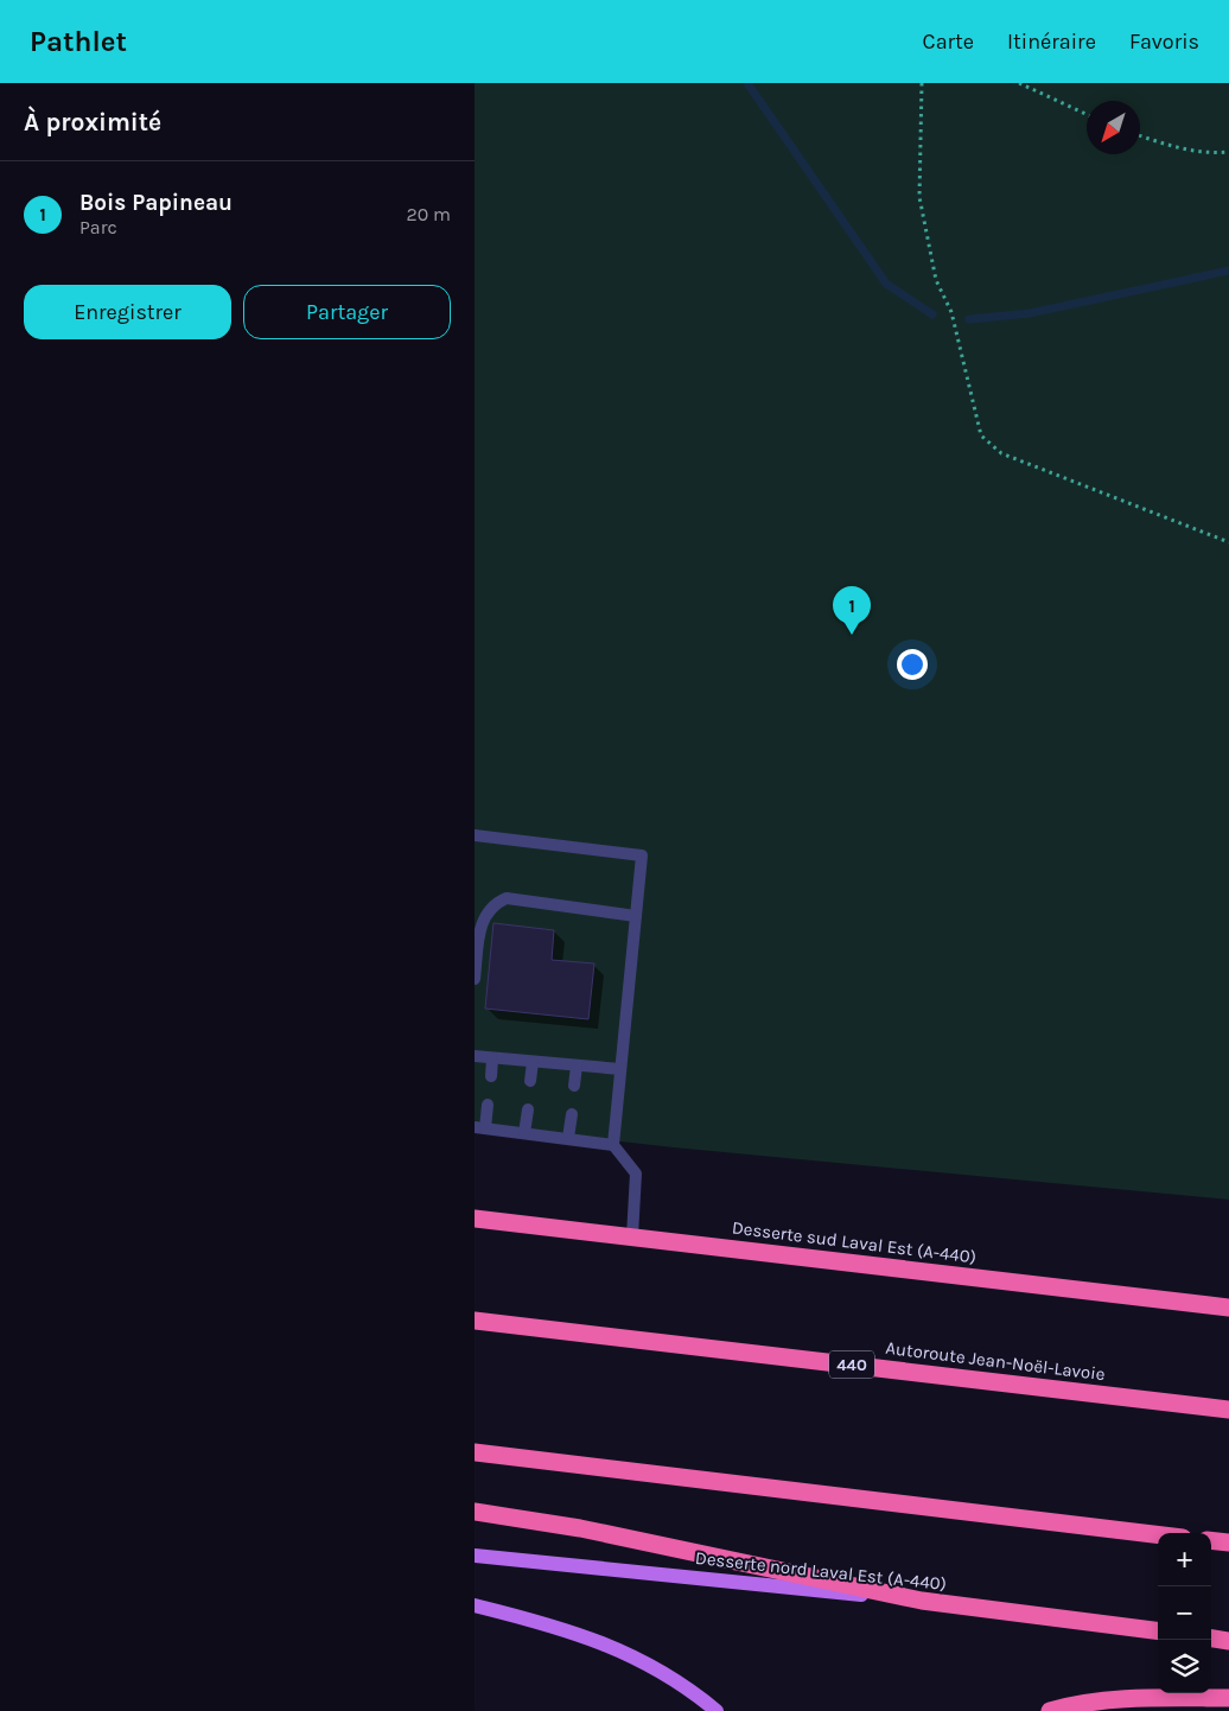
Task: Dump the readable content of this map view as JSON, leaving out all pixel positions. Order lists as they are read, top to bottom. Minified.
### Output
{"streets":{"highway":["Desserte sud Laval Est (A-440)","Autoroute Jean-Noël-Lavoie","440","Desserte nord Laval Est (A-440)"]},"north":"bottom left","page":{"header":"Pathlet","nav":["Carte","Itinéraire","Favoris"],"heading":"À proximité","list":[{"mark":"1","name":"Bois Papineau","note":"Parc","value":"20 m"}],"buttons":["Enregistrer","Partager"],"pins":"1","map_buttons":["+","−"]}}
